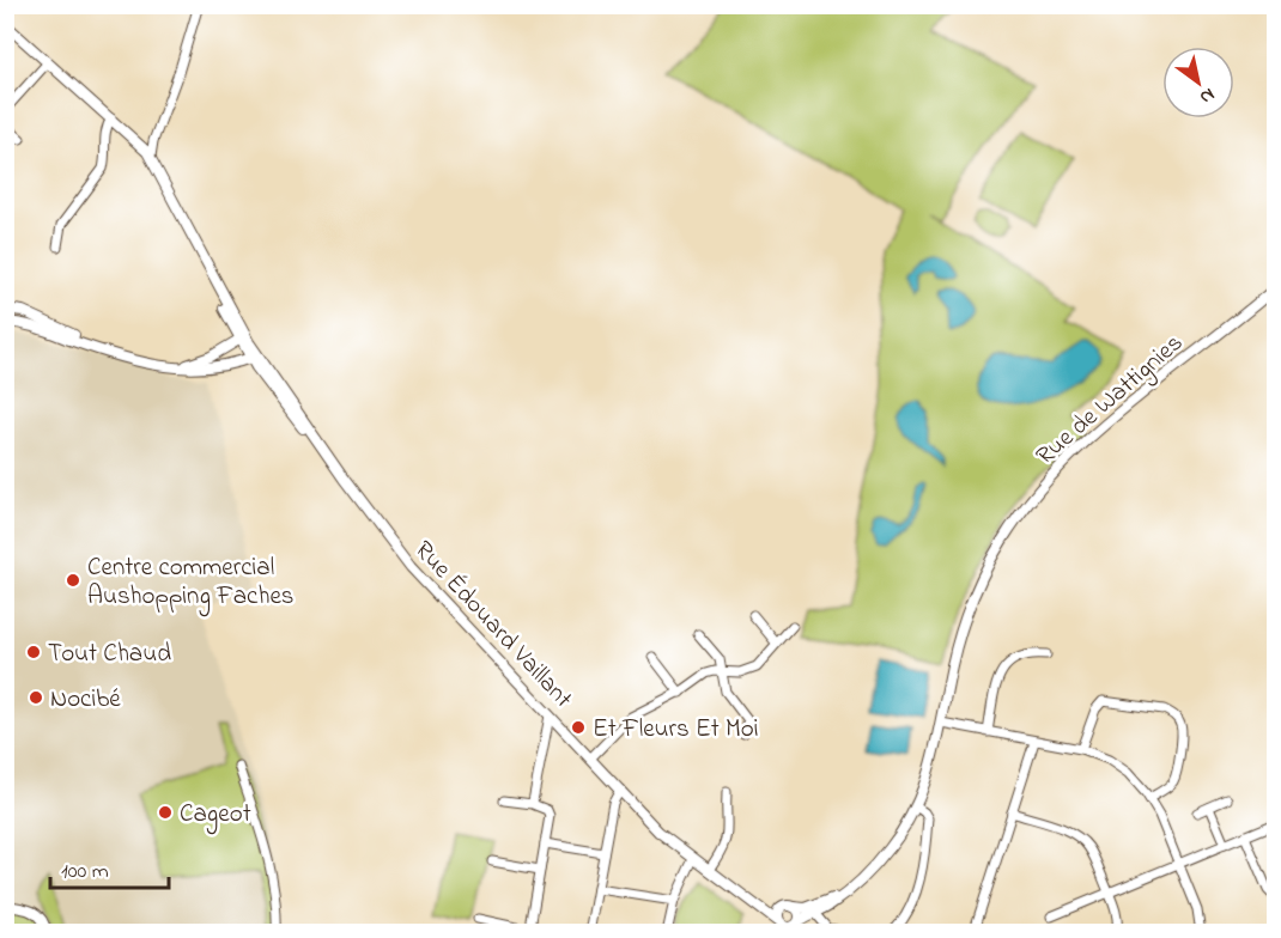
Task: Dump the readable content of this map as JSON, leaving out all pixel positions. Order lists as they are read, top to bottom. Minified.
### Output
{"streets":{"street":["Rue de Wattignies","Rue Édouard Vaillant"]},"crossings":[["Rue de Wattignies","Rue Édouard Vaillant"]],"places":["Centre commercial Aushopping Faches","Tout Chaud","Nocibé","Et Fleurs Et Moi","Cageot"],"scale_bar":"100 m","north":"bottom right"}
